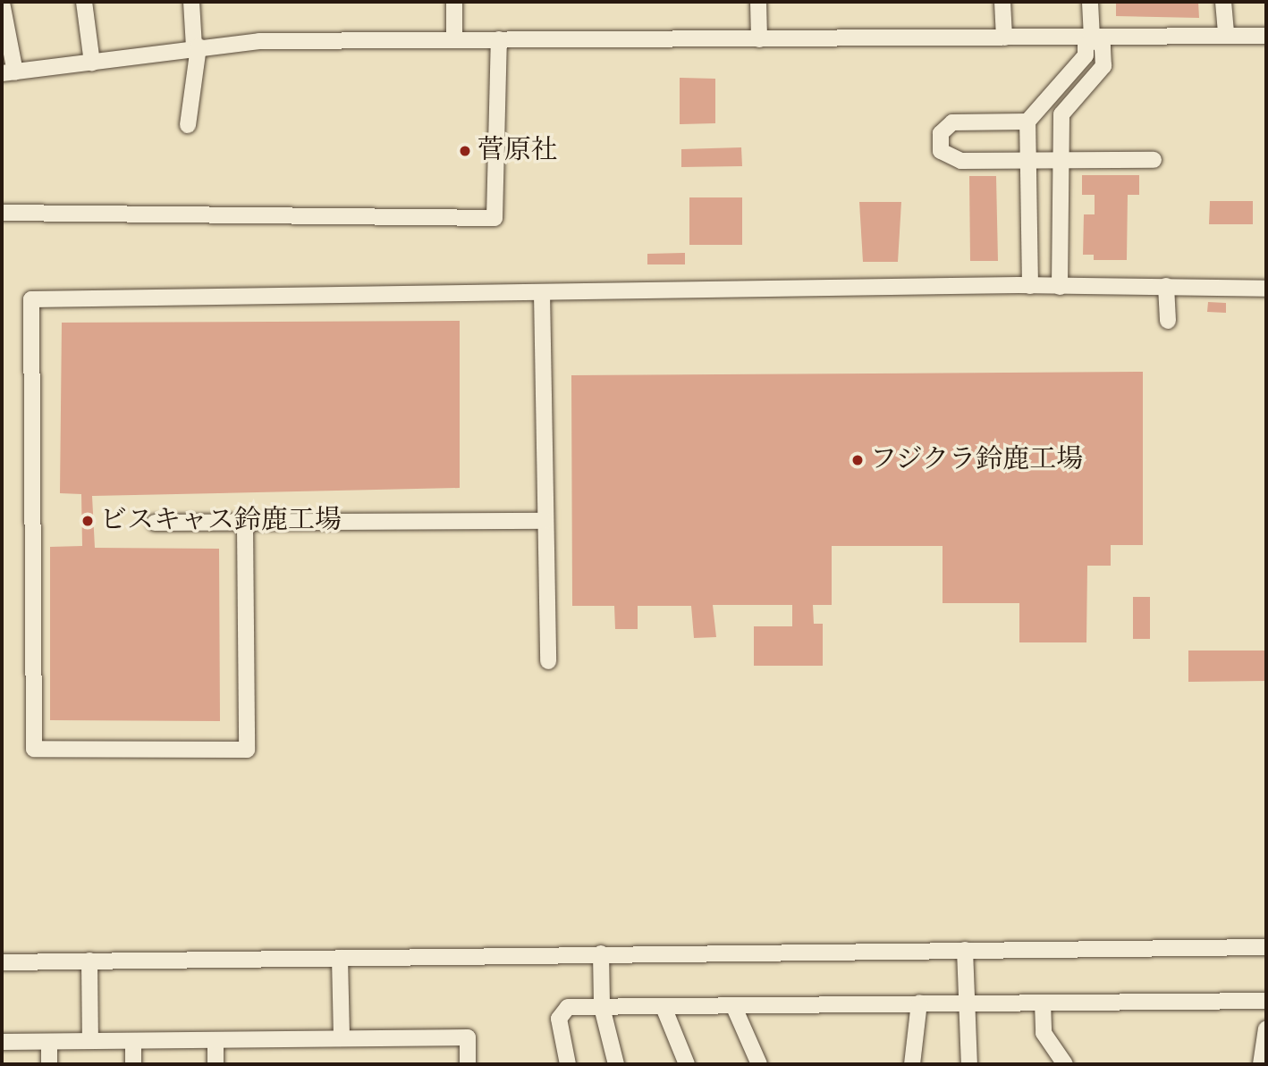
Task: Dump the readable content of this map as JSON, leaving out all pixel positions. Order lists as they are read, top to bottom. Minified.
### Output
{"places":["菅原社","フジクラ鈴鹿工場","ビスキャス鈴鹿工場"]}
